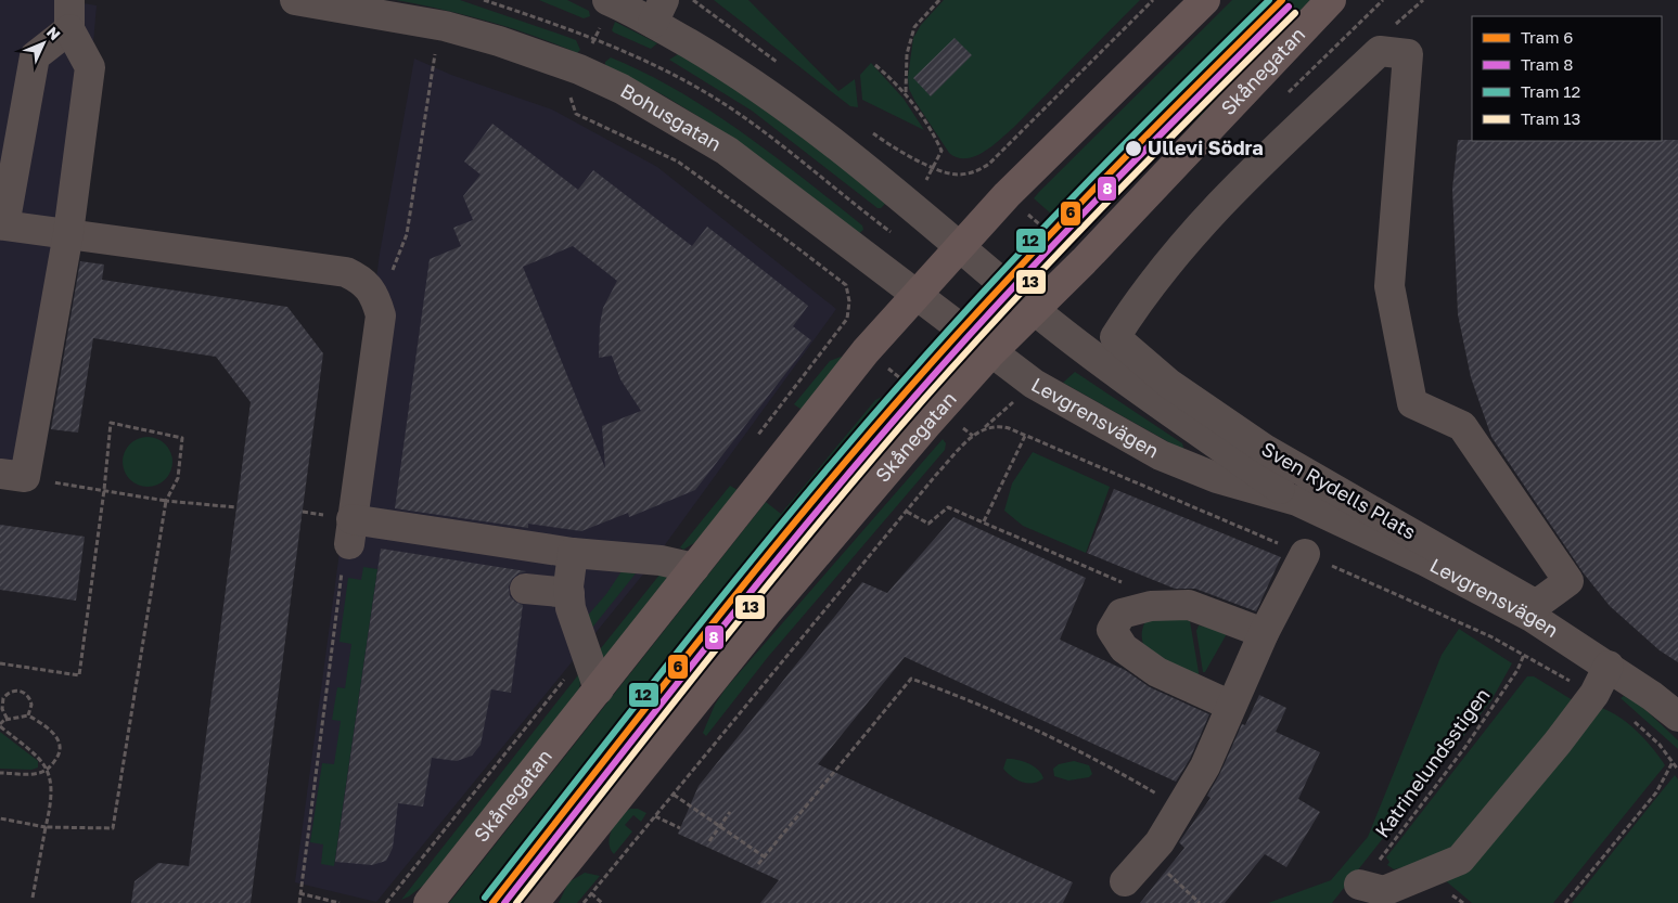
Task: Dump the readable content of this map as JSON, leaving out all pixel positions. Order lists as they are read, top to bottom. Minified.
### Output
{"streets":{"main road":["Skånegatan"],"street":["Bohusgatan","Levgrensvägen","Sven Rydells Plats"],"path":["Katrinelundsstigen"]},"crossings":[["Skånegatan","Bohusgatan"],["Skånegatan","Levgrensvägen"],["Bohusgatan","Levgrensvägen"]],"places":["Ullevi Södra"],"lines":["tram line 6","tram line 12","tram line 8","tram line 13"],"legend":["Tram 6","Tram 8","Tram 12","Tram 13"],"north":"top right"}
